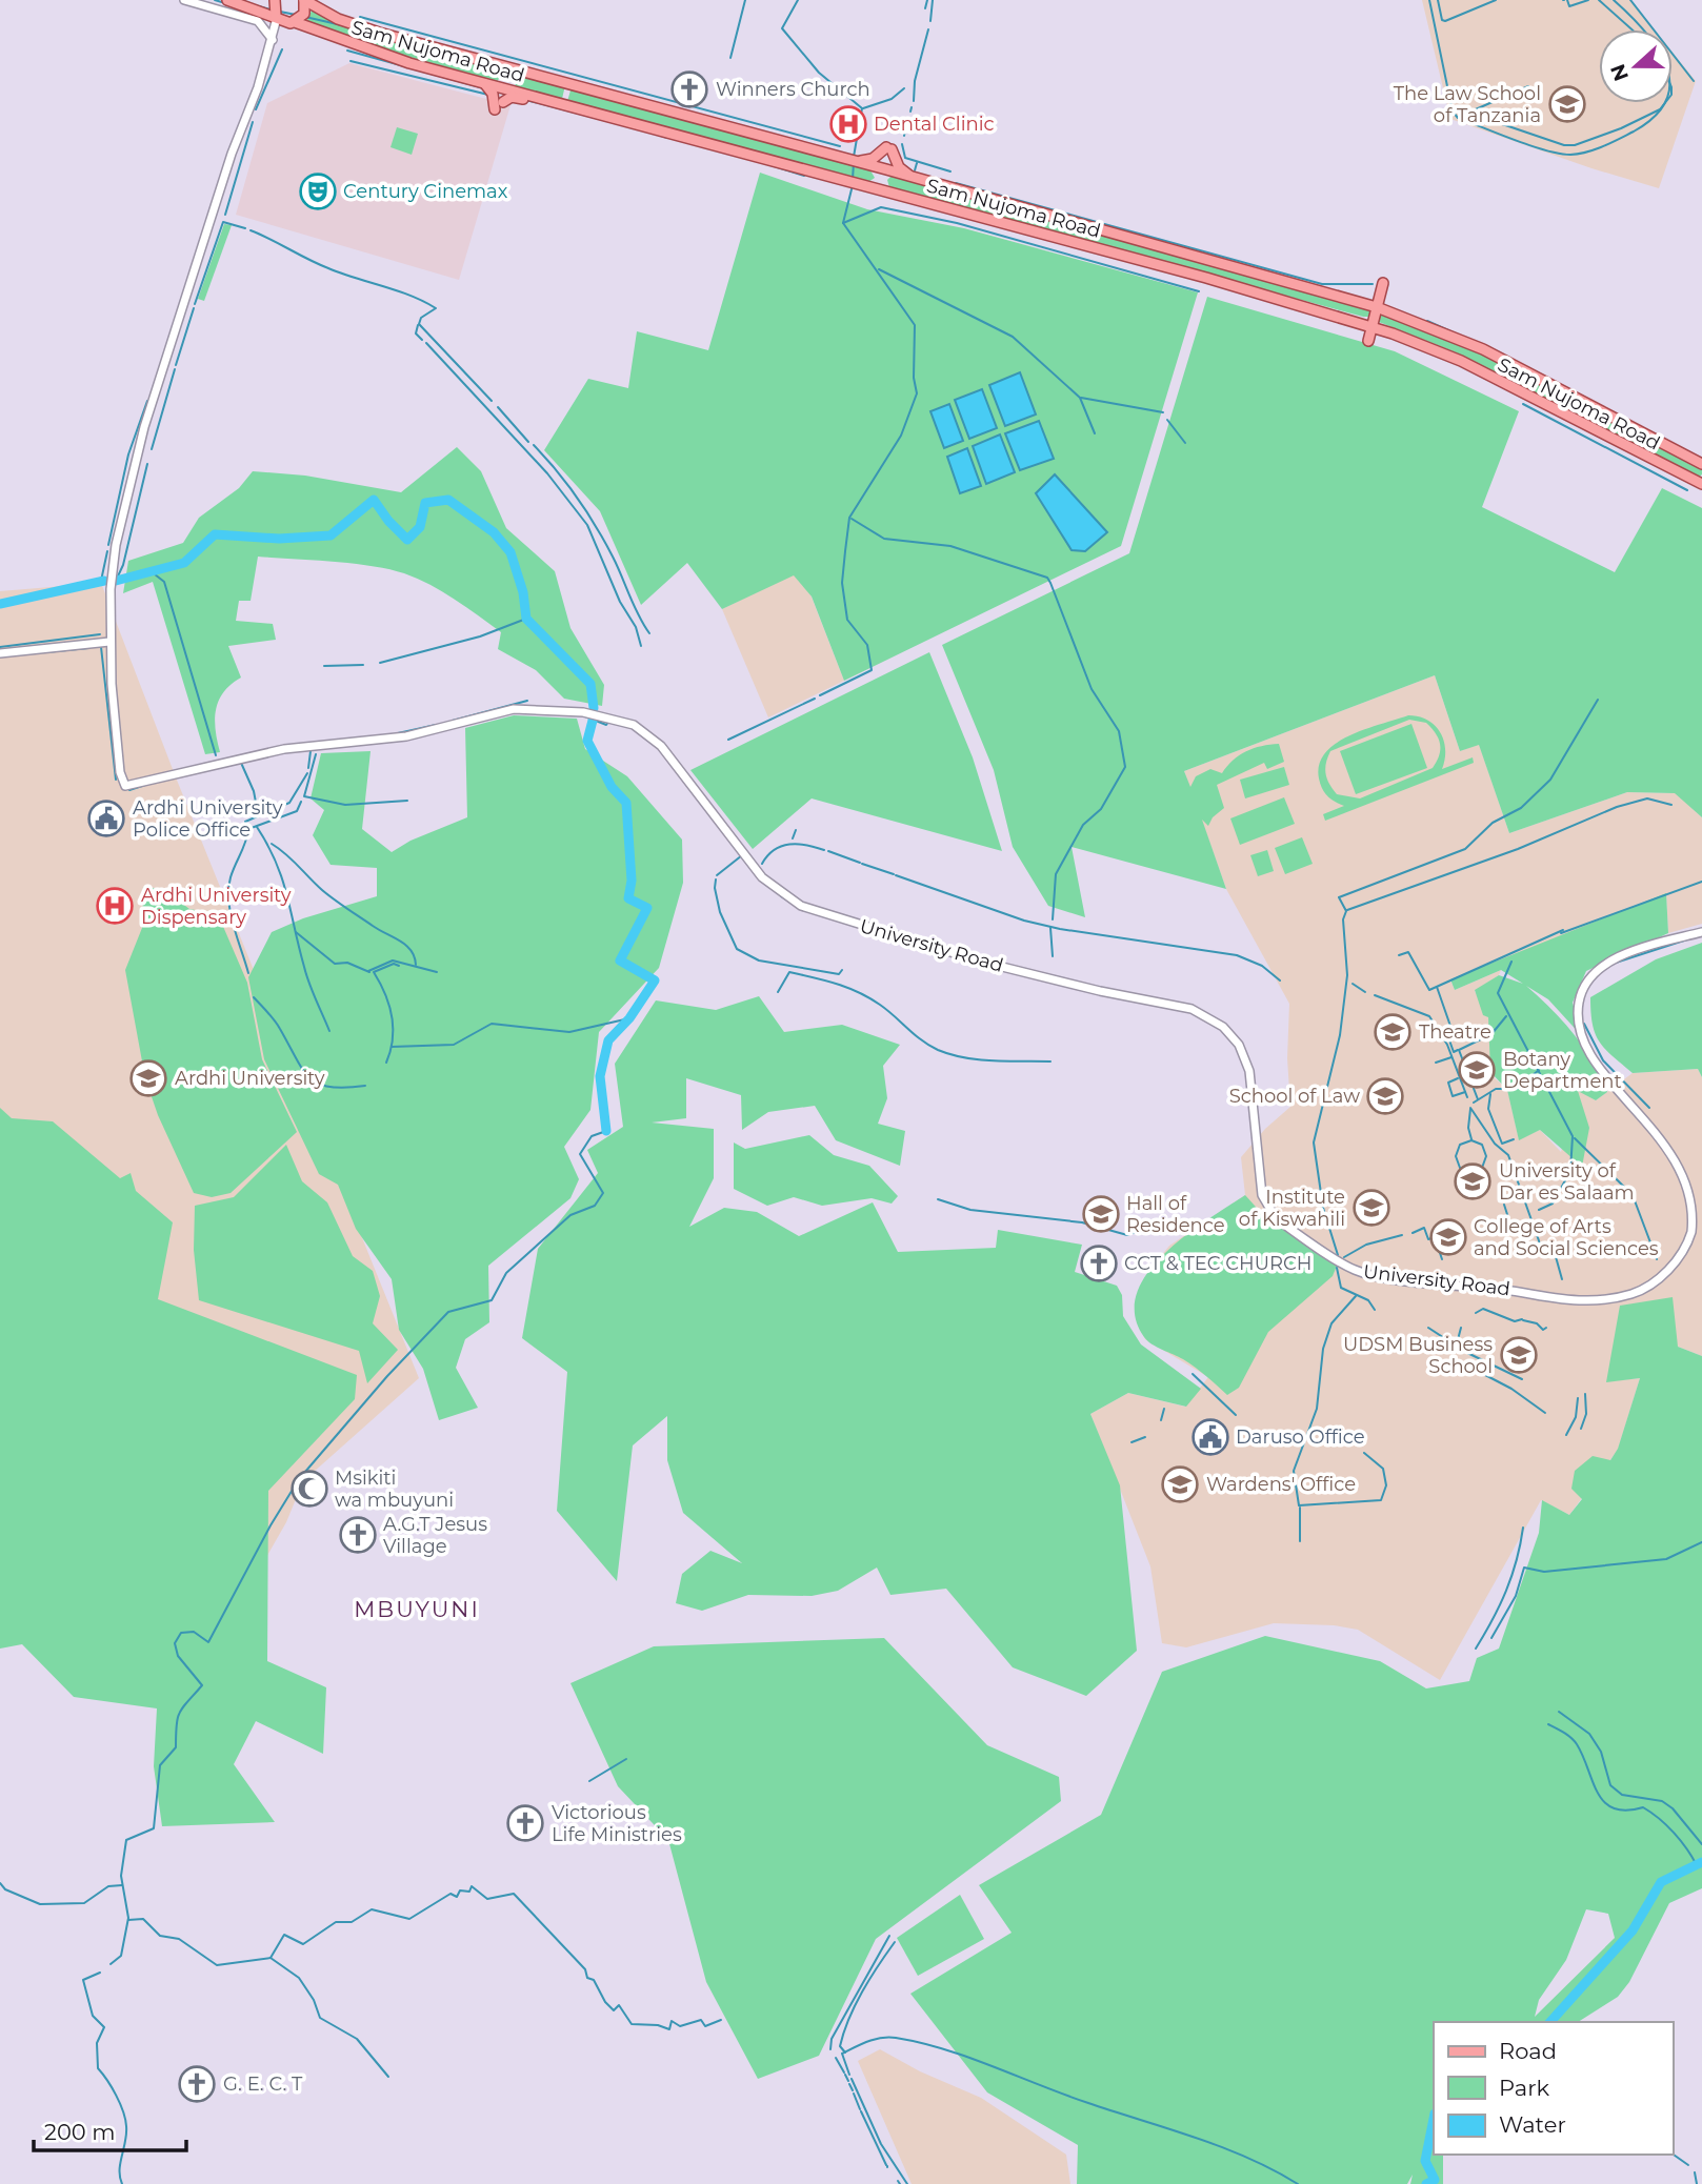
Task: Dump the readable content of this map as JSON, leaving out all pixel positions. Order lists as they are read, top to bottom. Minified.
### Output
{"streets":{"main road":["Sam Nujoma Road"],"street":["University Road"]},"districts":["MBUYUNI"],"places":{"church":["Winners Church","CCT & TEC CHURCH","A.G.T Jesus Village","Victorious Life Ministries","G. E. C. T"],"school or university":["The Law School of Tanzania","Theatre","Botany Department","Ardhi University","School of Law","University of Dar es Salaam","Institute of Kiswahili","Hall of Residence","College of Arts and Social Sciences","UDSM Business School","Wardens' Office"],"hospital":["Dental Clinic","Ardhi University Dispensary"],"theatre":["Century Cinemax"],"public building":["Ardhi University Police Office","Daruso Office"],"mosque":["Msikiti wa mbuyuni"]},"legend":["Road","Park","Water"],"scale_bar":"200 m","north":"left"}
